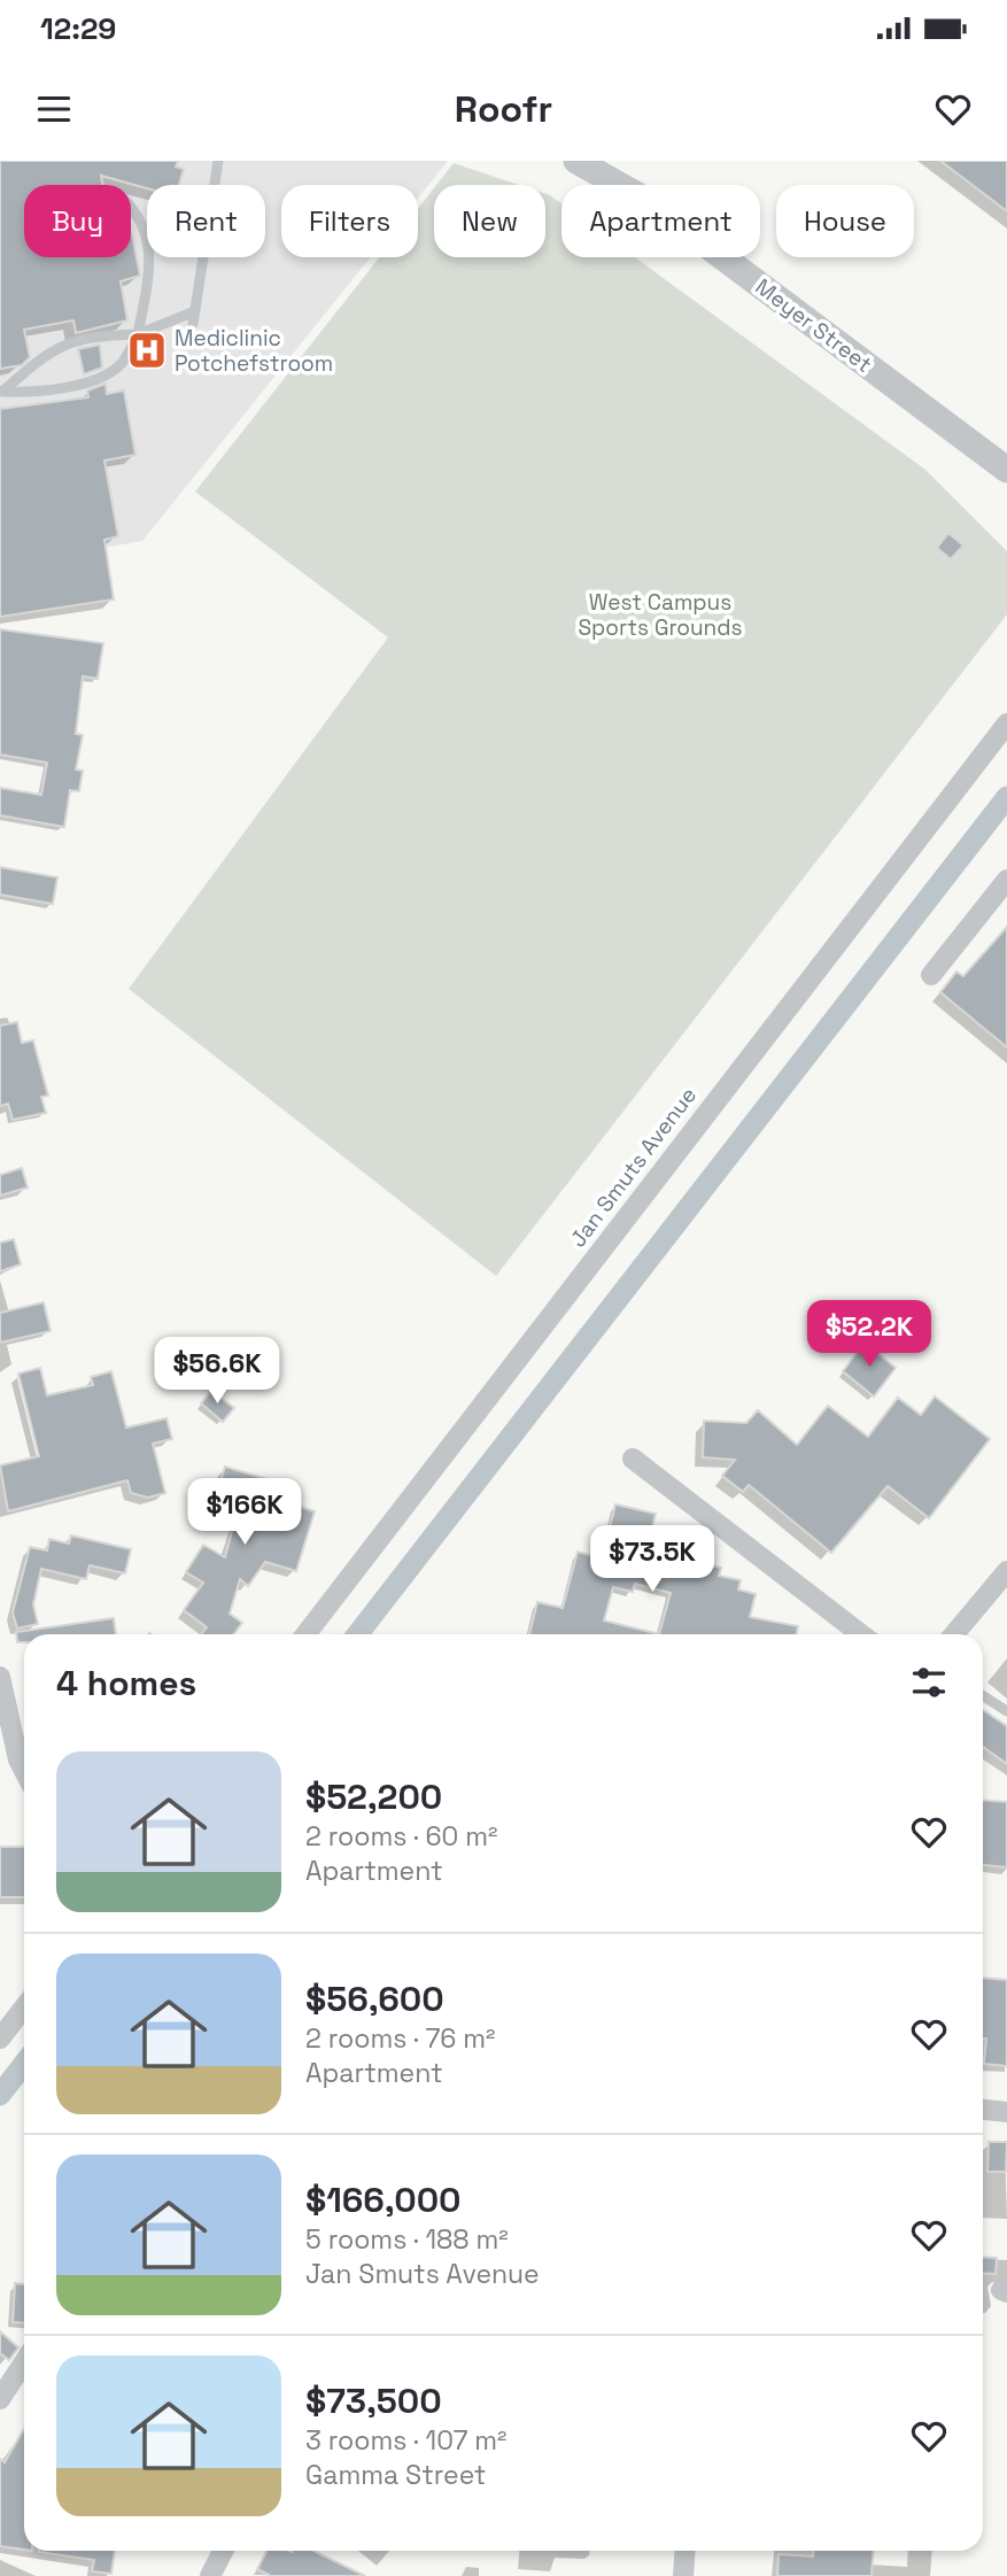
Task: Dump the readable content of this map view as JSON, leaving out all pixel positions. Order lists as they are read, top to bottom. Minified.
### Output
{"streets":{"street":["Meyer Street","Jan Smuts Avenue"]},"parks":["West Campus Sports Grounds"],"places":{"hospital":["Mediclinic Potchefstroom"]},"page":{"status":"12:29","header":"Roofr","chip":["Buy","Rent","Filters","New","Apartment","House"],"price":["$52.2K","$56.6K","$166K","$73.5K"],"heading":"4 homes","list":[{"name":"$52,200","note":"2 rooms · 60 m² · Apartment"},{"name":"$56,600","note":"2 rooms · 76 m² · Apartment"},{"name":"$166,000","note":"5 rooms · 188 m² · Jan Smuts Avenue"},{"name":"$73,500","note":"3 rooms · 107 m² · Gamma Street"}]}}
